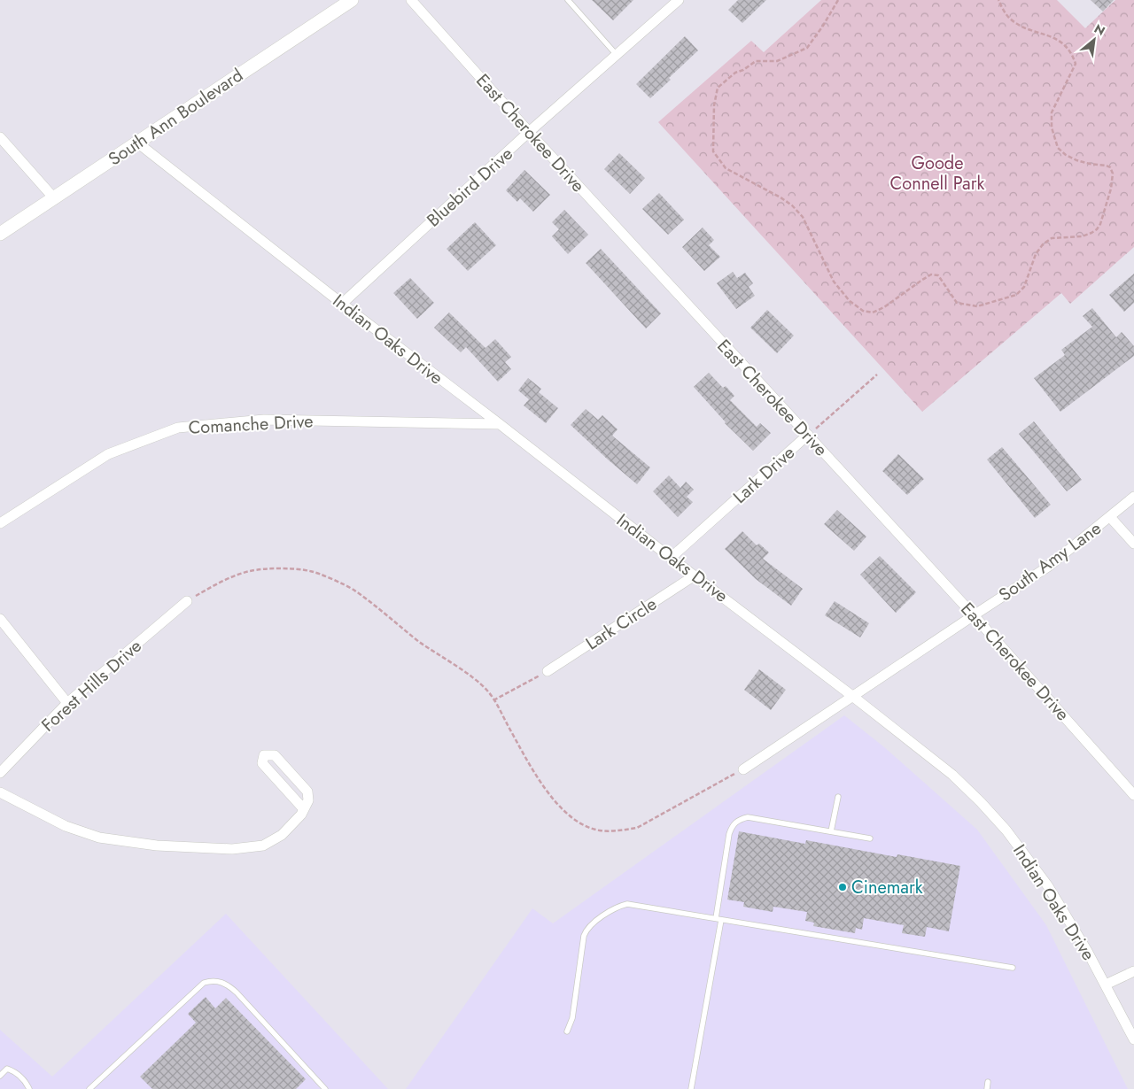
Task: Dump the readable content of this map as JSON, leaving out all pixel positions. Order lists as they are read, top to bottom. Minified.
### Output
{"streets":{"street":["South Ann Boulevard","East Cherokee Drive","Bluebird Drive","Indian Oaks Drive","Comanche Drive","Lark Drive","South Amy Lane","Lark Circle","Forest Hills Drive"]},"crossings":[["South Ann Boulevard","Indian Oaks Drive"],["East Cherokee Drive","Bluebird Drive"],["East Cherokee Drive","Lark Drive"],["East Cherokee Drive","South Amy Lane"],["Bluebird Drive","Indian Oaks Drive"],["Indian Oaks Drive","Comanche Drive"],["Indian Oaks Drive","Lark Drive"],["Indian Oaks Drive","South Amy Lane"],["Indian Oaks Drive","Lark Circle"]],"parks":["Goode Connell Park"],"places":["Cinemark"],"north":"top right"}
